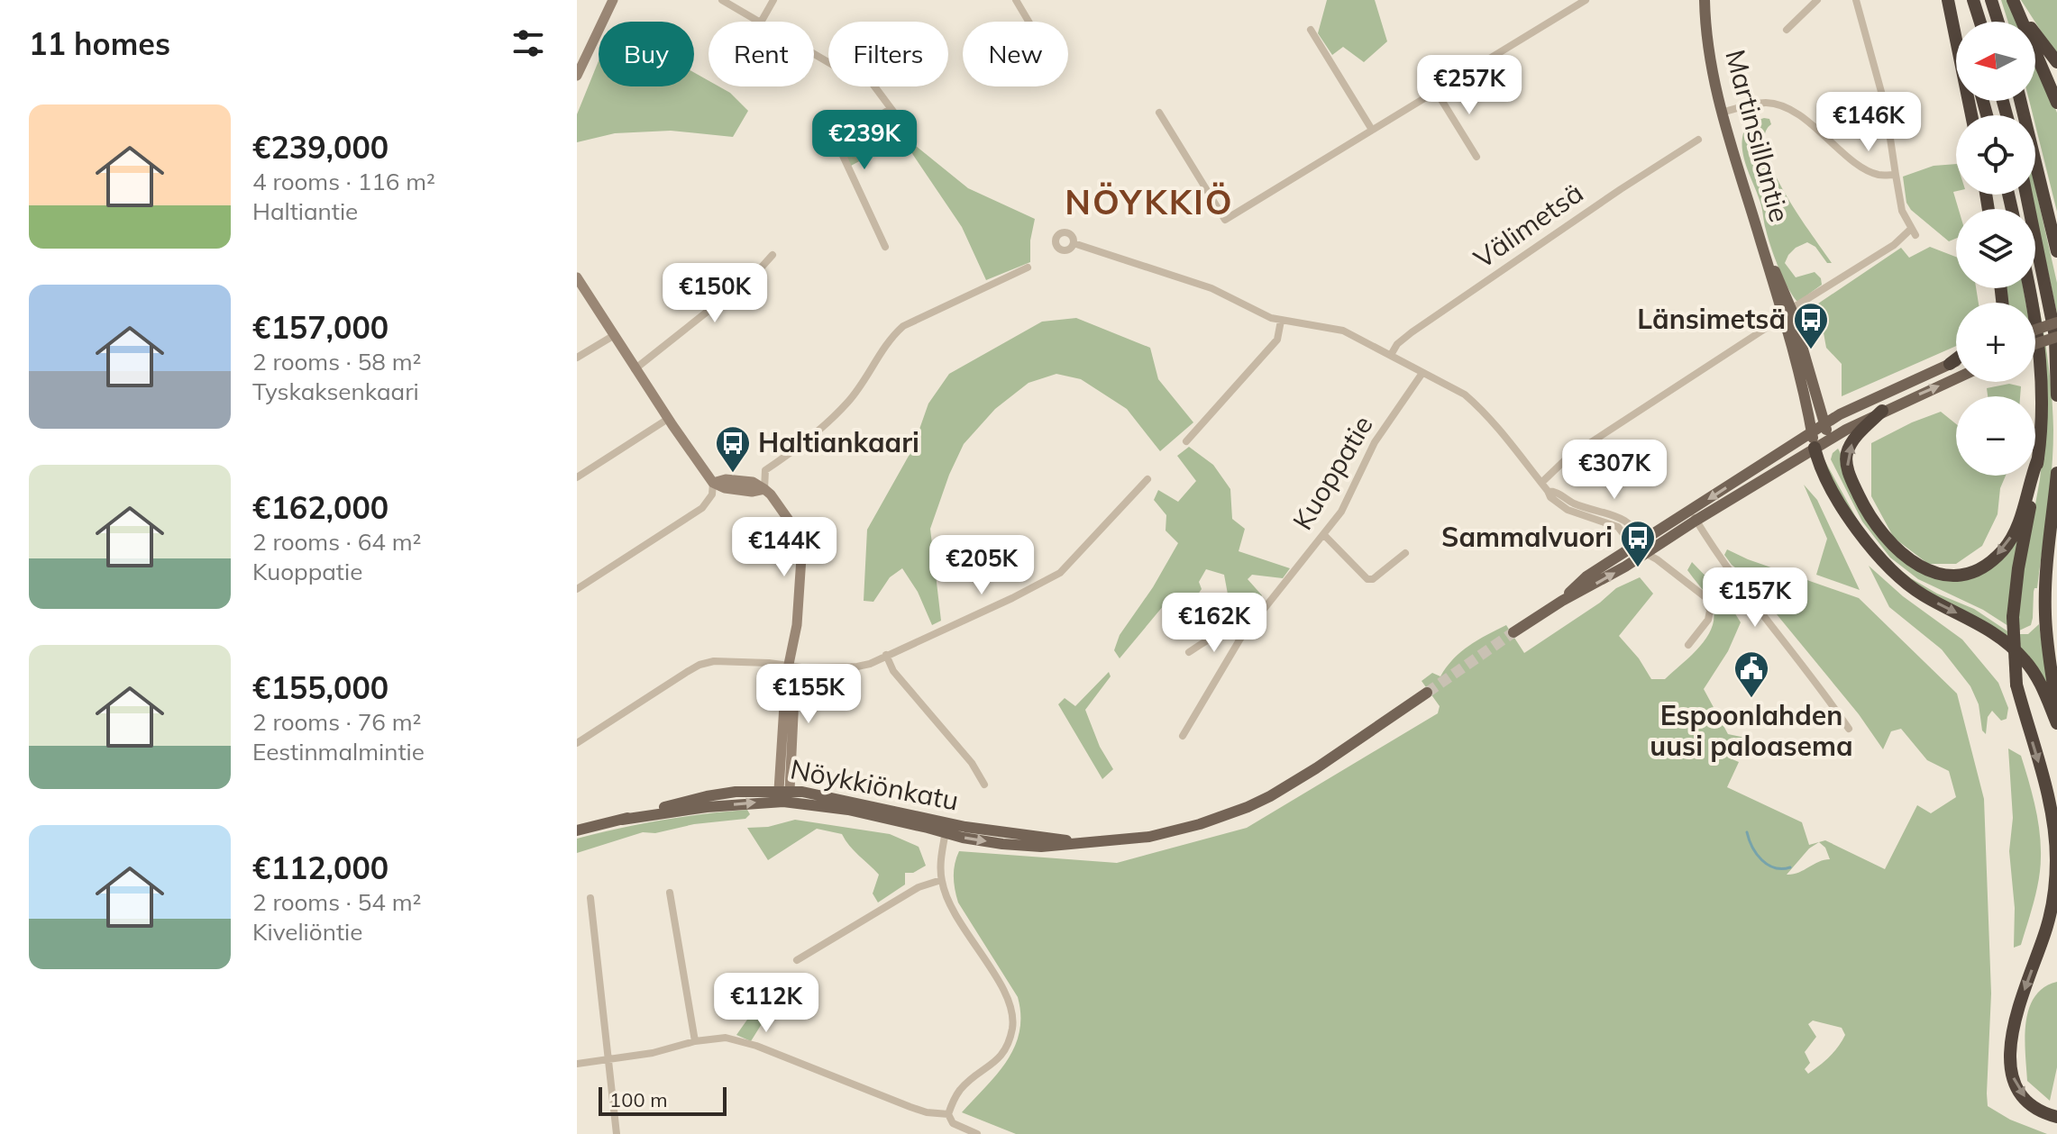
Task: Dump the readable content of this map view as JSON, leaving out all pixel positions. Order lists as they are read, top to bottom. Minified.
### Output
{"streets":{"main road":["Martinsillantie","Nöykkiönkatu"],"street":["Välimetsä","Kuoppatie"]},"districts":["NÖYKKIÖ"],"places":{"bus stop":["Länsimetsä","Haltiankaari","Sammalvuori"],"public building":["Espoonlahden uusi paloasema"]},"scale_bar":"100 m","north":"left","page":{"heading":"11 homes","map_buttons":["+","−"],"chip":["Buy","Rent","Filters","New"],"price":["€257K","€146K","€239K","€150K","€307K","€144K","€205K","€157K","€162K","€155K","€112K"],"list":[{"name":"€239,000","note":"4 rooms · 116 m² · Haltiantie"},{"name":"€157,000","note":"2 rooms · 58 m² · Tyskaksenkaari"},{"name":"€162,000","note":"2 rooms · 64 m² · Kuoppatie"},{"name":"€155,000","note":"2 rooms · 76 m² · Eestinmalmintie"},{"name":"€112,000","note":"2 rooms · 54 m² · Kiveliöntie"}],"scale":"100 m"}}
